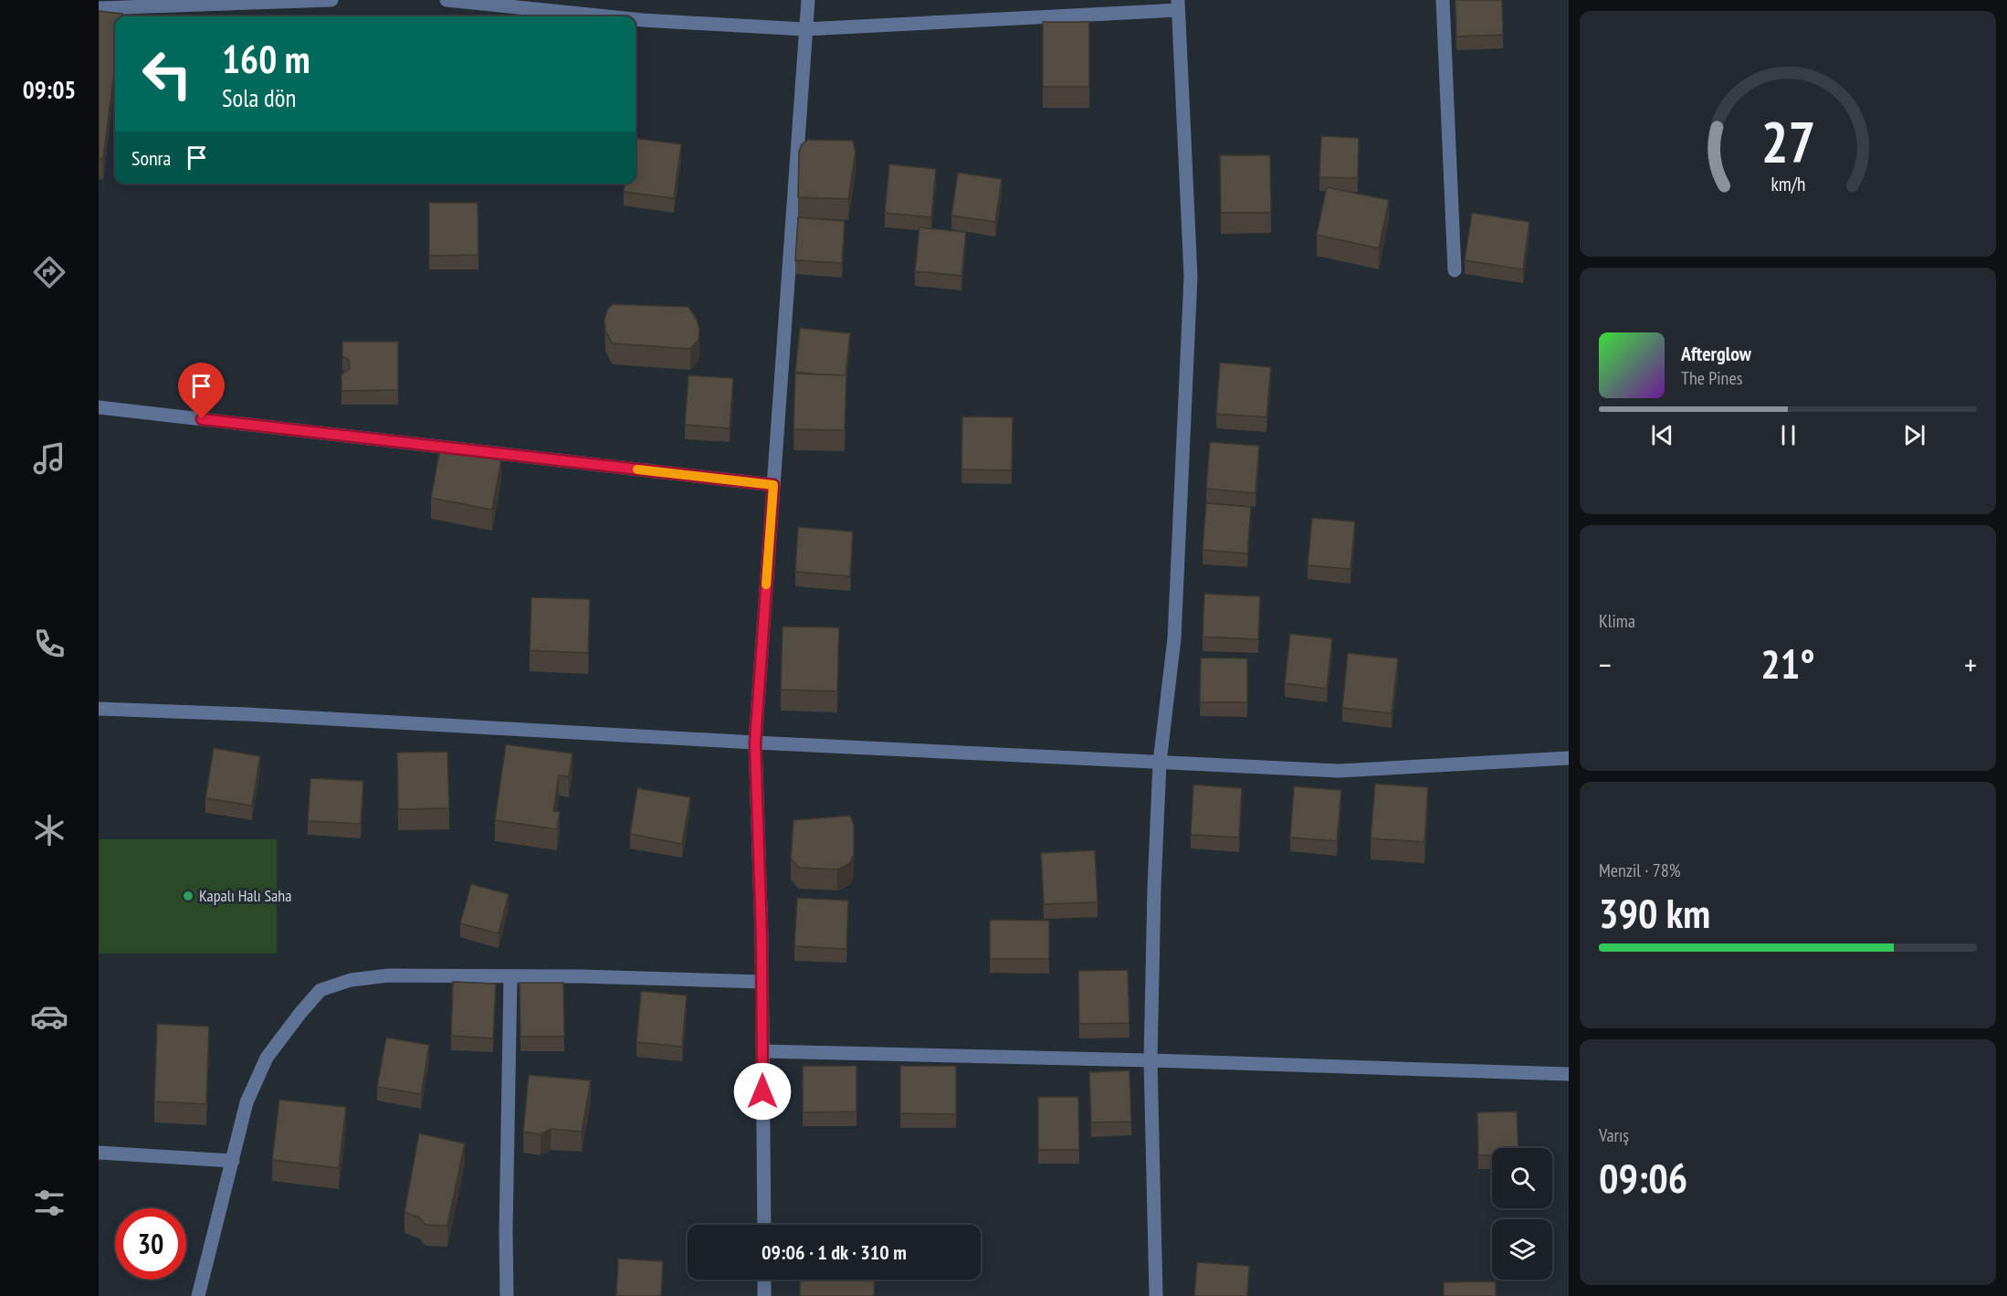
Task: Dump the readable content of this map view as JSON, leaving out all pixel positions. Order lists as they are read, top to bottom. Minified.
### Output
{"places":["Kapalı Halı Saha"],"page":{"tabs":"09:05","turn":["160 m","Sola dön"],"then":"Sonra","song":["Afterglow","The Pines"],"tile":["Klima",["Menzil · 78%","390 km"],["Varış","09:06"]],"heat":["−","21°","+"],"limit":"30","trip":"09:06 · 1 dk · 310 m","gauge":["27","km/h"]}}
